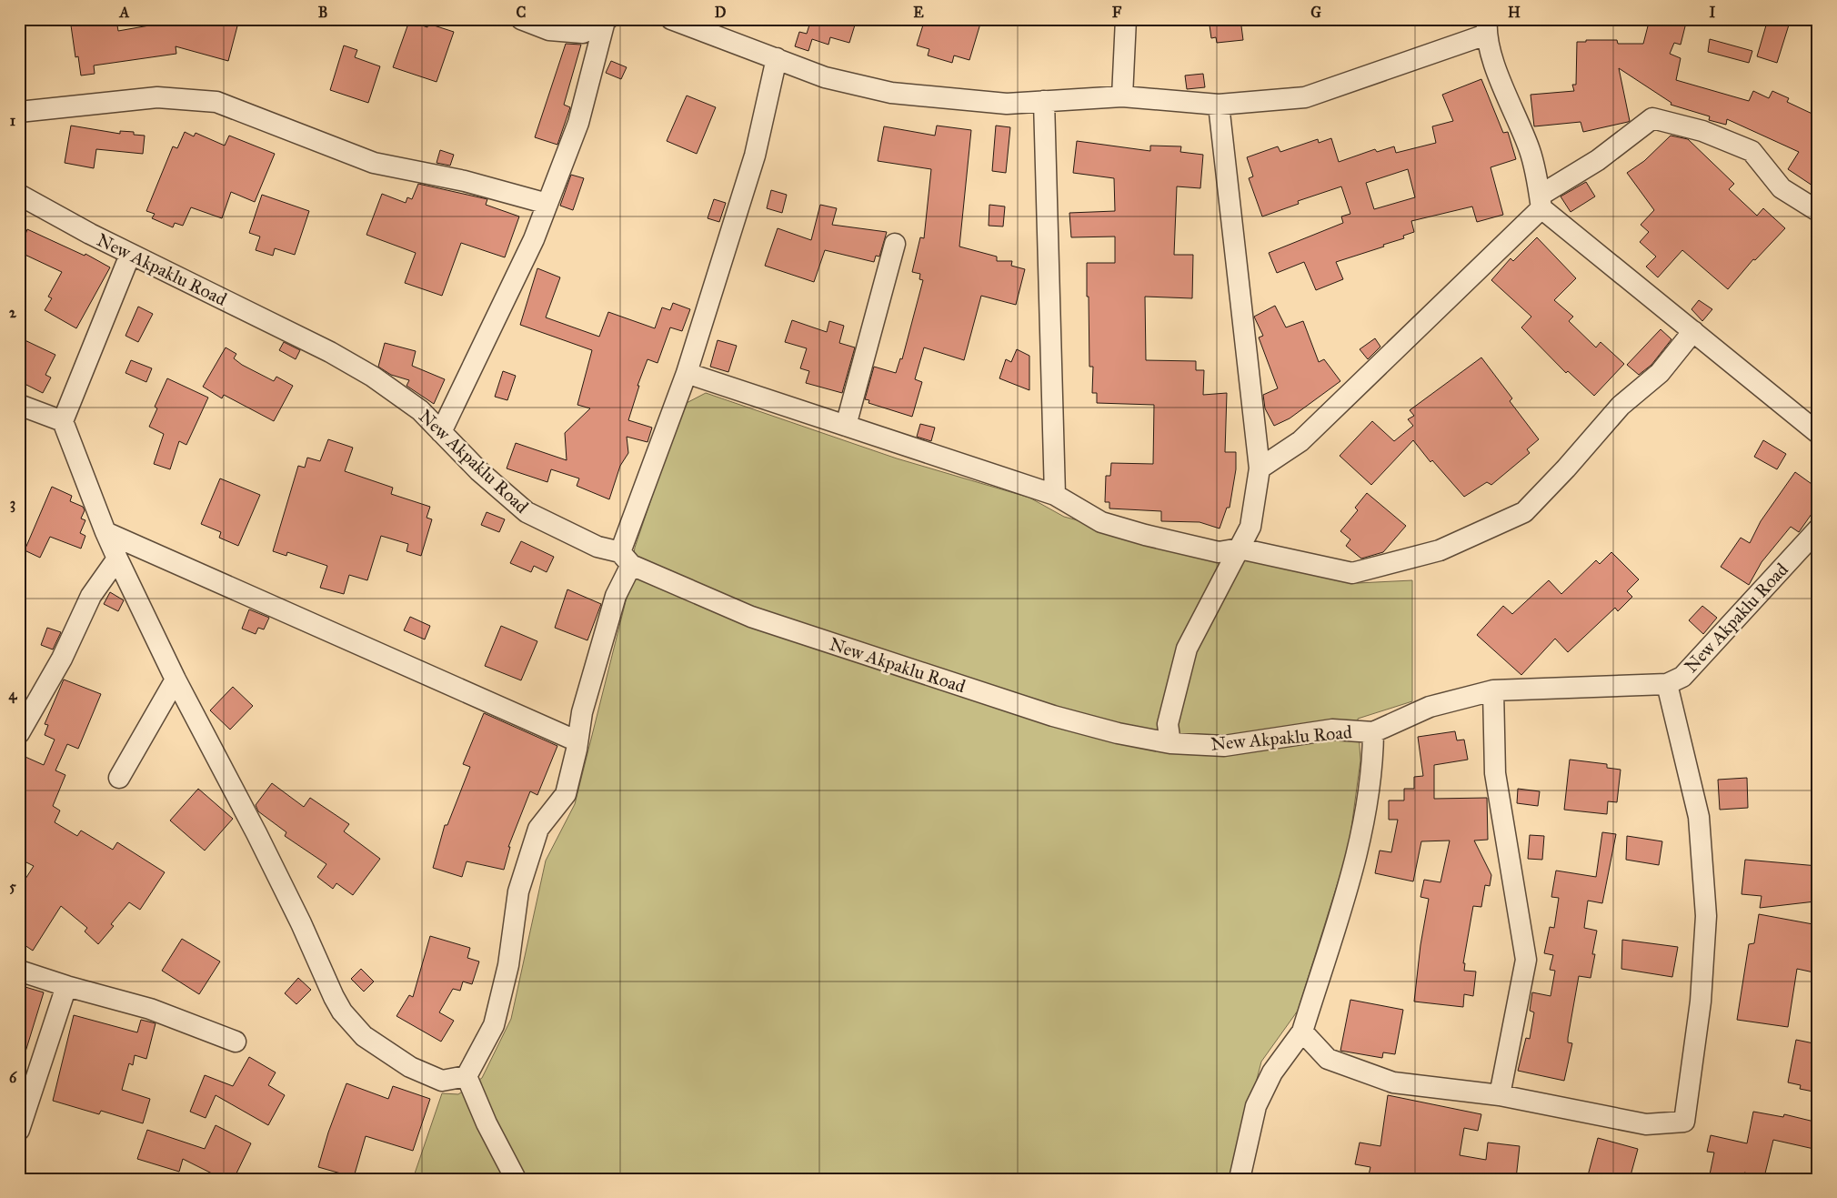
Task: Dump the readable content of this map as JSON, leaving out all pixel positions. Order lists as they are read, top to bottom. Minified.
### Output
{"streets":{"street":["New Akpaklu Road"]},"grid":{"columns":["A","B","C","D","E","F","G","H","I"],"rows":["1","2","3","4","5","6"]}}
